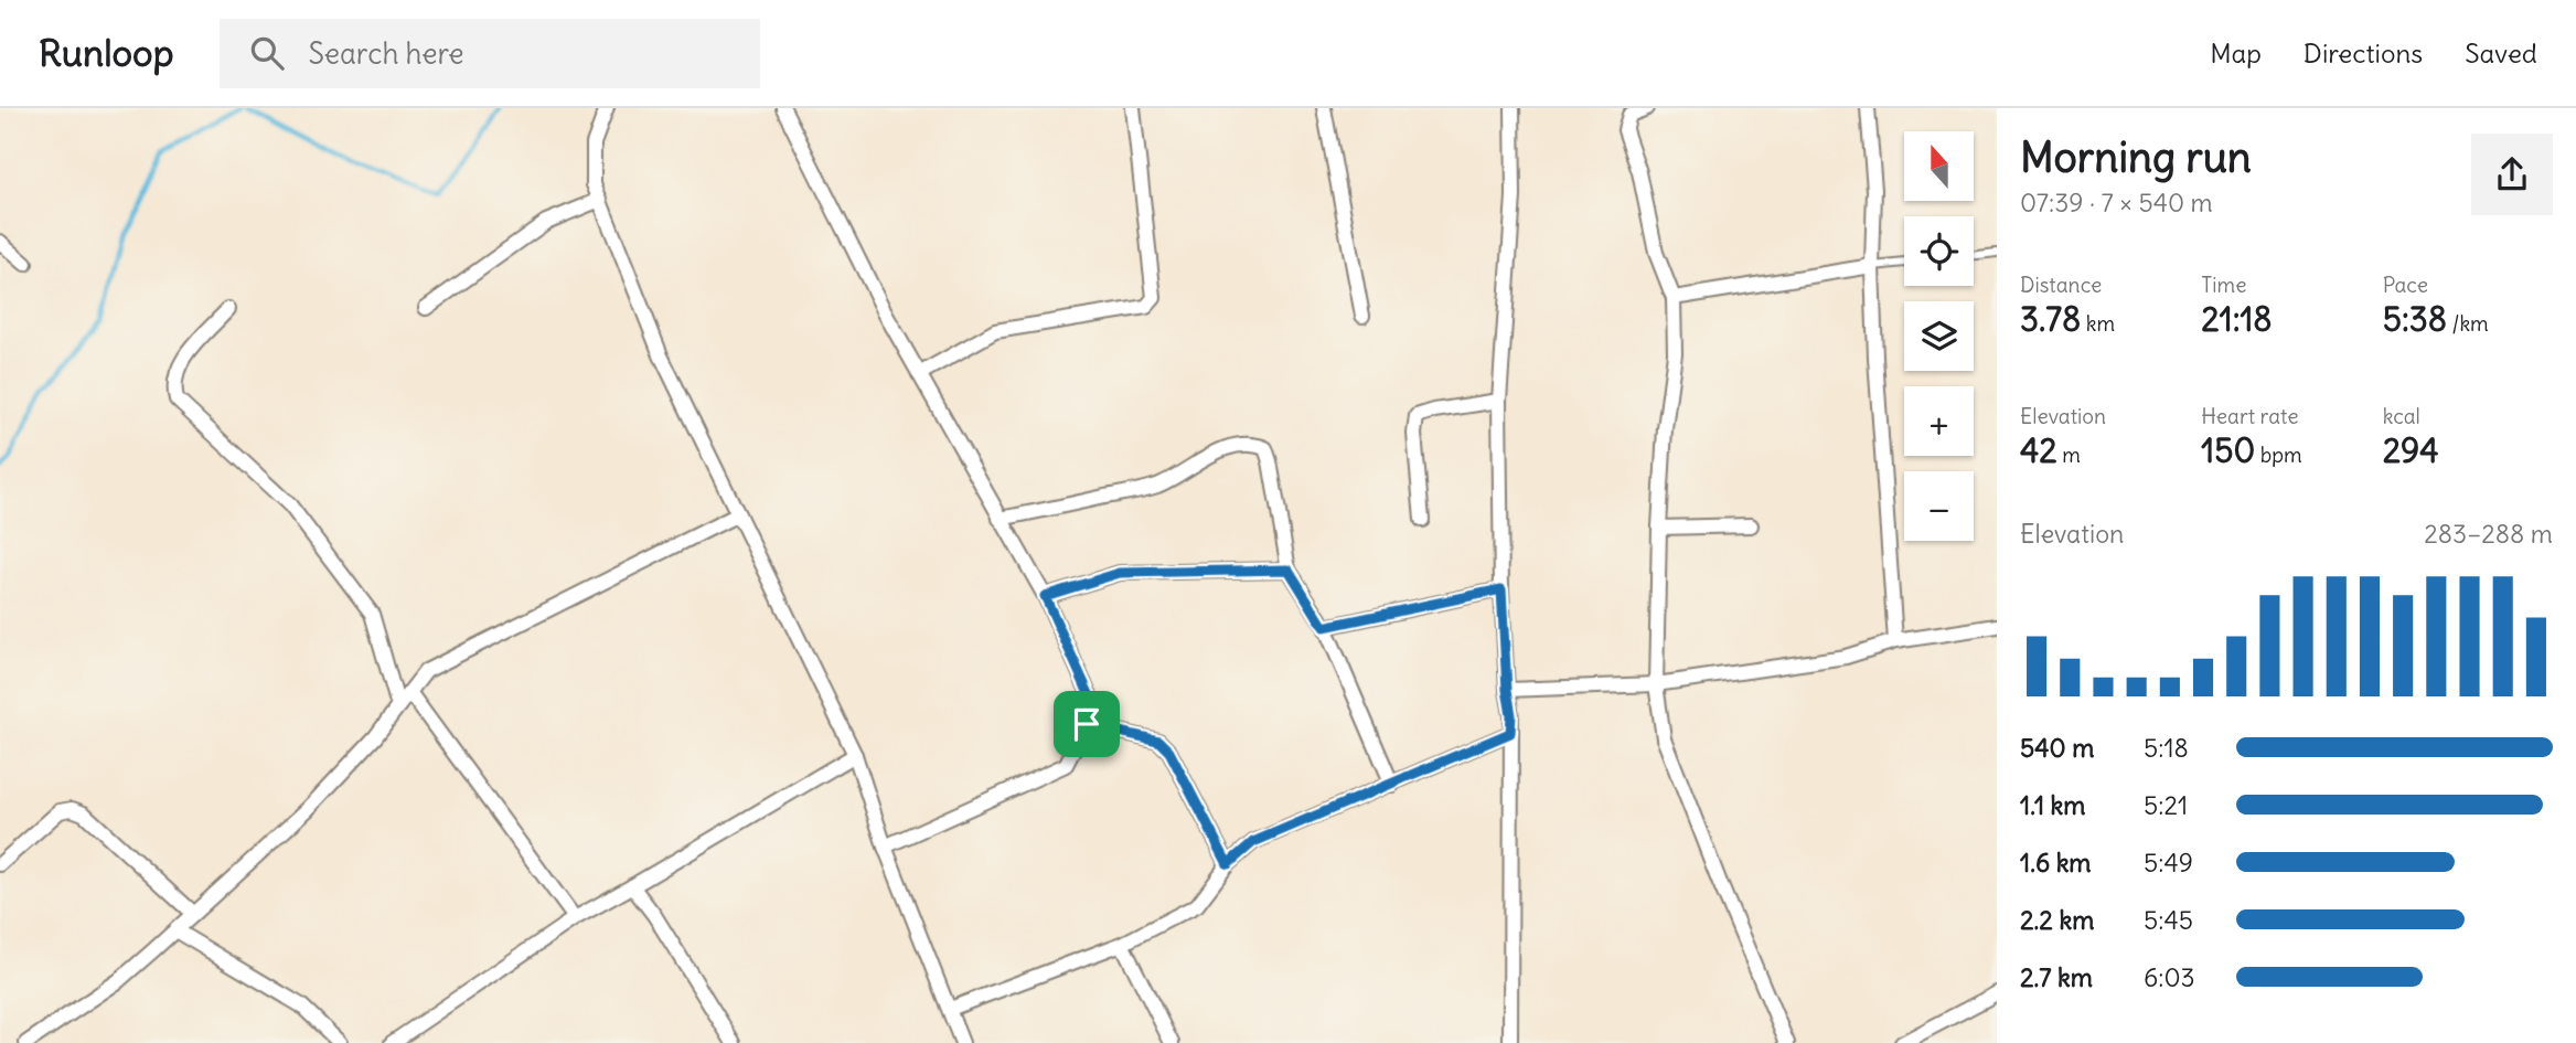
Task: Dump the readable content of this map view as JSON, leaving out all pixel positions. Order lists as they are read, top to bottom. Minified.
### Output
{"north":"top","page":{"header":"Runloop","search":"Search here","nav":["Map","Directions","Saved"],"heading":["Morning run","07:39 · 7 × 540 m"],"map_buttons":["+","−"],"stats":[["Distance","3.78 km"],["Time","21:18"],["Pace","5:38 /km"],["Elevation","42 m"],["Heart rate","150 bpm"],["kcal","294"]],"chart":["Elevation","283–288 m"],"list":[{"name":"540 m","note":"5:18"},{"name":"1.1 km","note":"5:21"},{"name":"1.6 km","note":"5:49"},{"name":"2.2 km","note":"5:45"},{"name":"2.7 km","note":"6:03"}]}}
